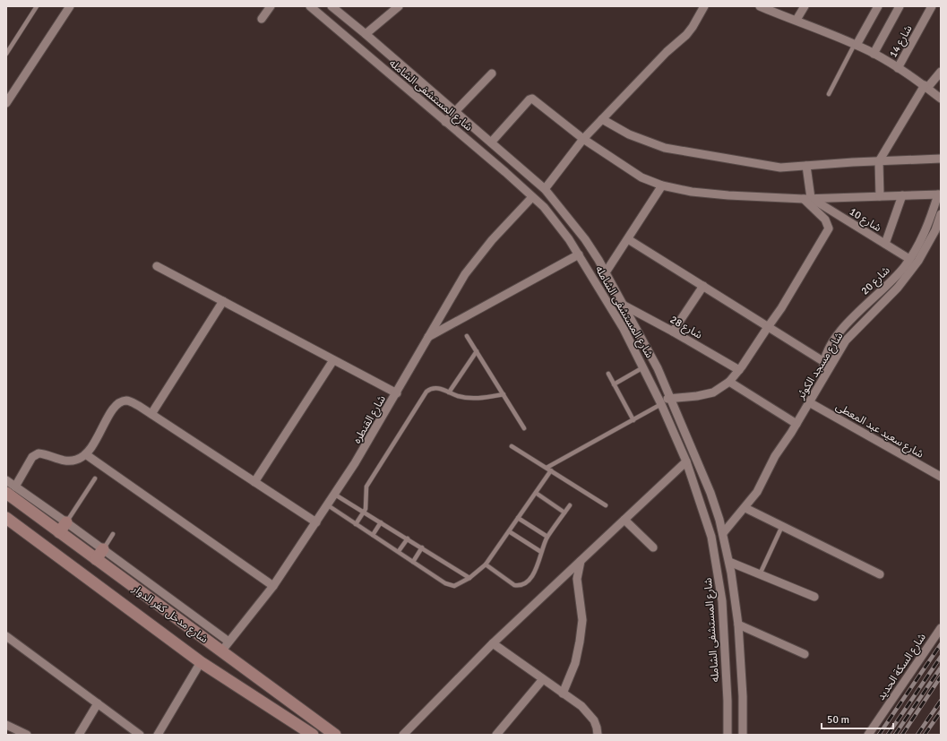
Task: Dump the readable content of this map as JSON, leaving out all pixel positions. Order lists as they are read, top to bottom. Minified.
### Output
{"streets":{"main road":["شارع مدخل كفر الدوار"],"street":["شارع 14","شارع المستشفى الشامله","شارع 10","شارع 20","شارع 28","شارع مسجد الكوثر","شارع القنطره","شارع سعيد عبد المعطى","شارع السكة الحديد"]},"crossings":[["شارع المستشفى الشامله","شارع 28"],["شارع المستشفى الشامله","شارع مسجد الكوثر"],["شارع المستشفى الشامله","شارع القنطره"],["شارع 10","شارع 20"],["شارع 20","شارع مسجد الكوثر"],["شارع مسجد الكوثر","شارع سعيد عبد المعطى"],["شارع القنطره","شارع مدخل كفر الدوار"]],"scale_bar":"50 m"}
